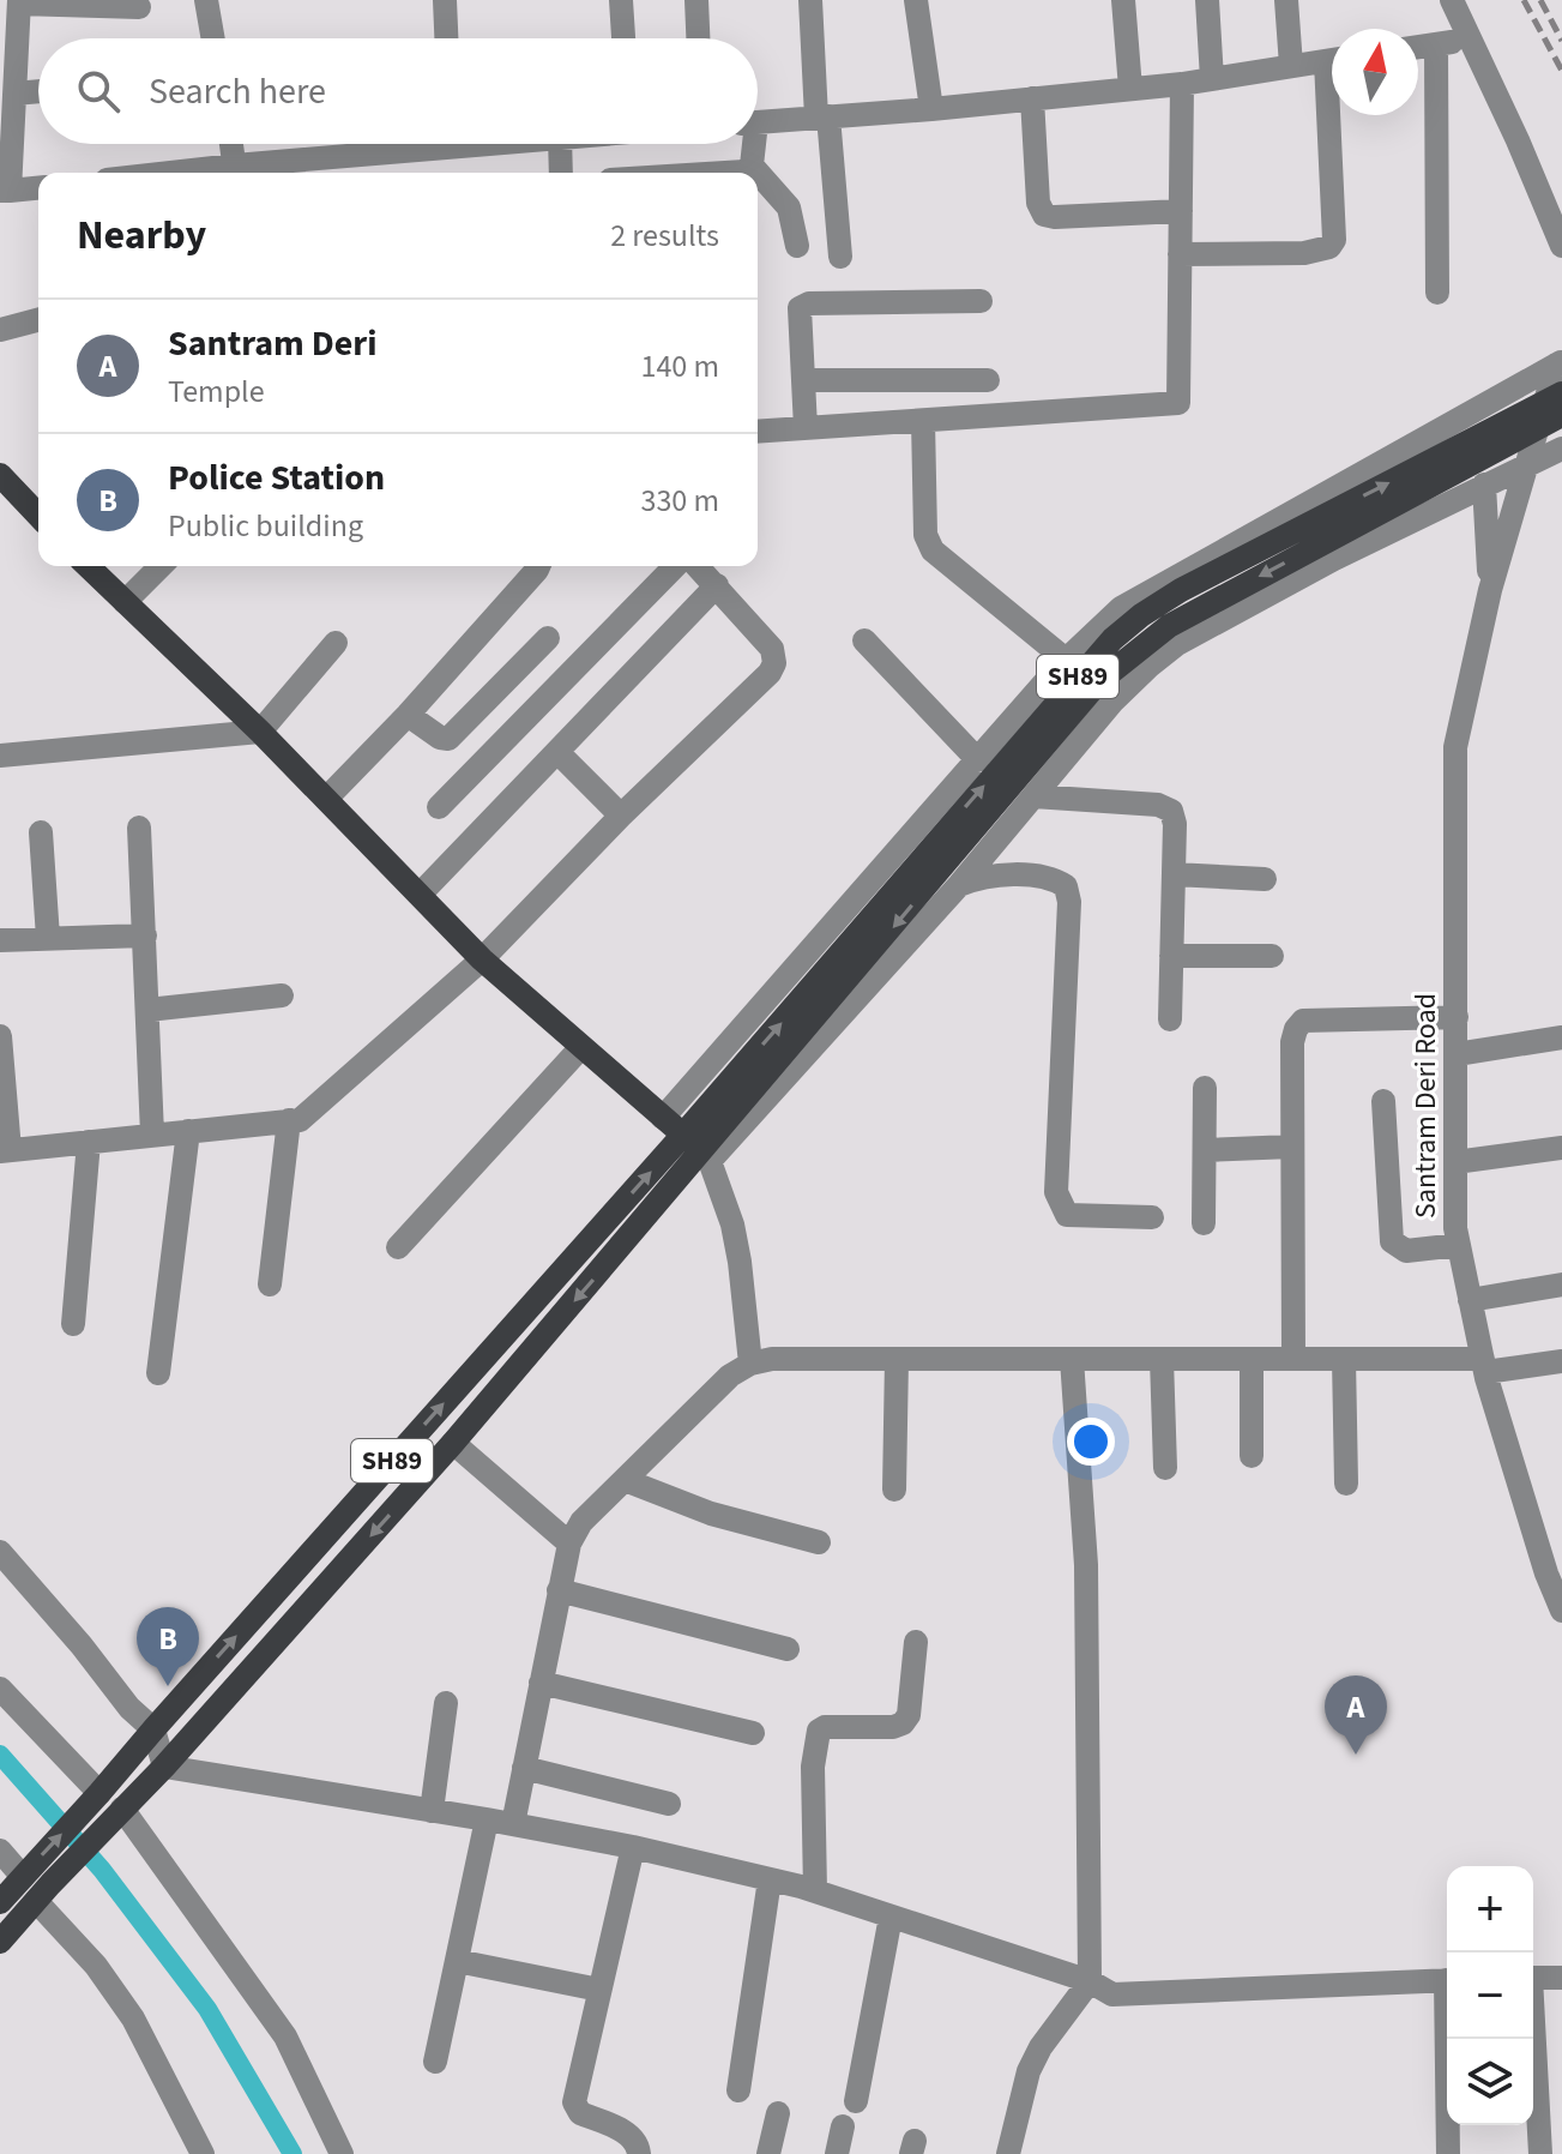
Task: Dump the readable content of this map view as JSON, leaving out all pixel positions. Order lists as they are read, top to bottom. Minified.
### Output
{"streets":{"main road":["SH89"],"street":["Santram Deri Road"]},"north":"top","page":{"search":"Search here","heading":["Nearby","2 results"],"list":[{"mark":"A","name":"Santram Deri","note":"Temple","value":"140 m"},{"mark":"B","name":"Police Station","note":"Public building","value":"330 m"}],"pins":["B","A"],"map_buttons":["+","−"]}}
